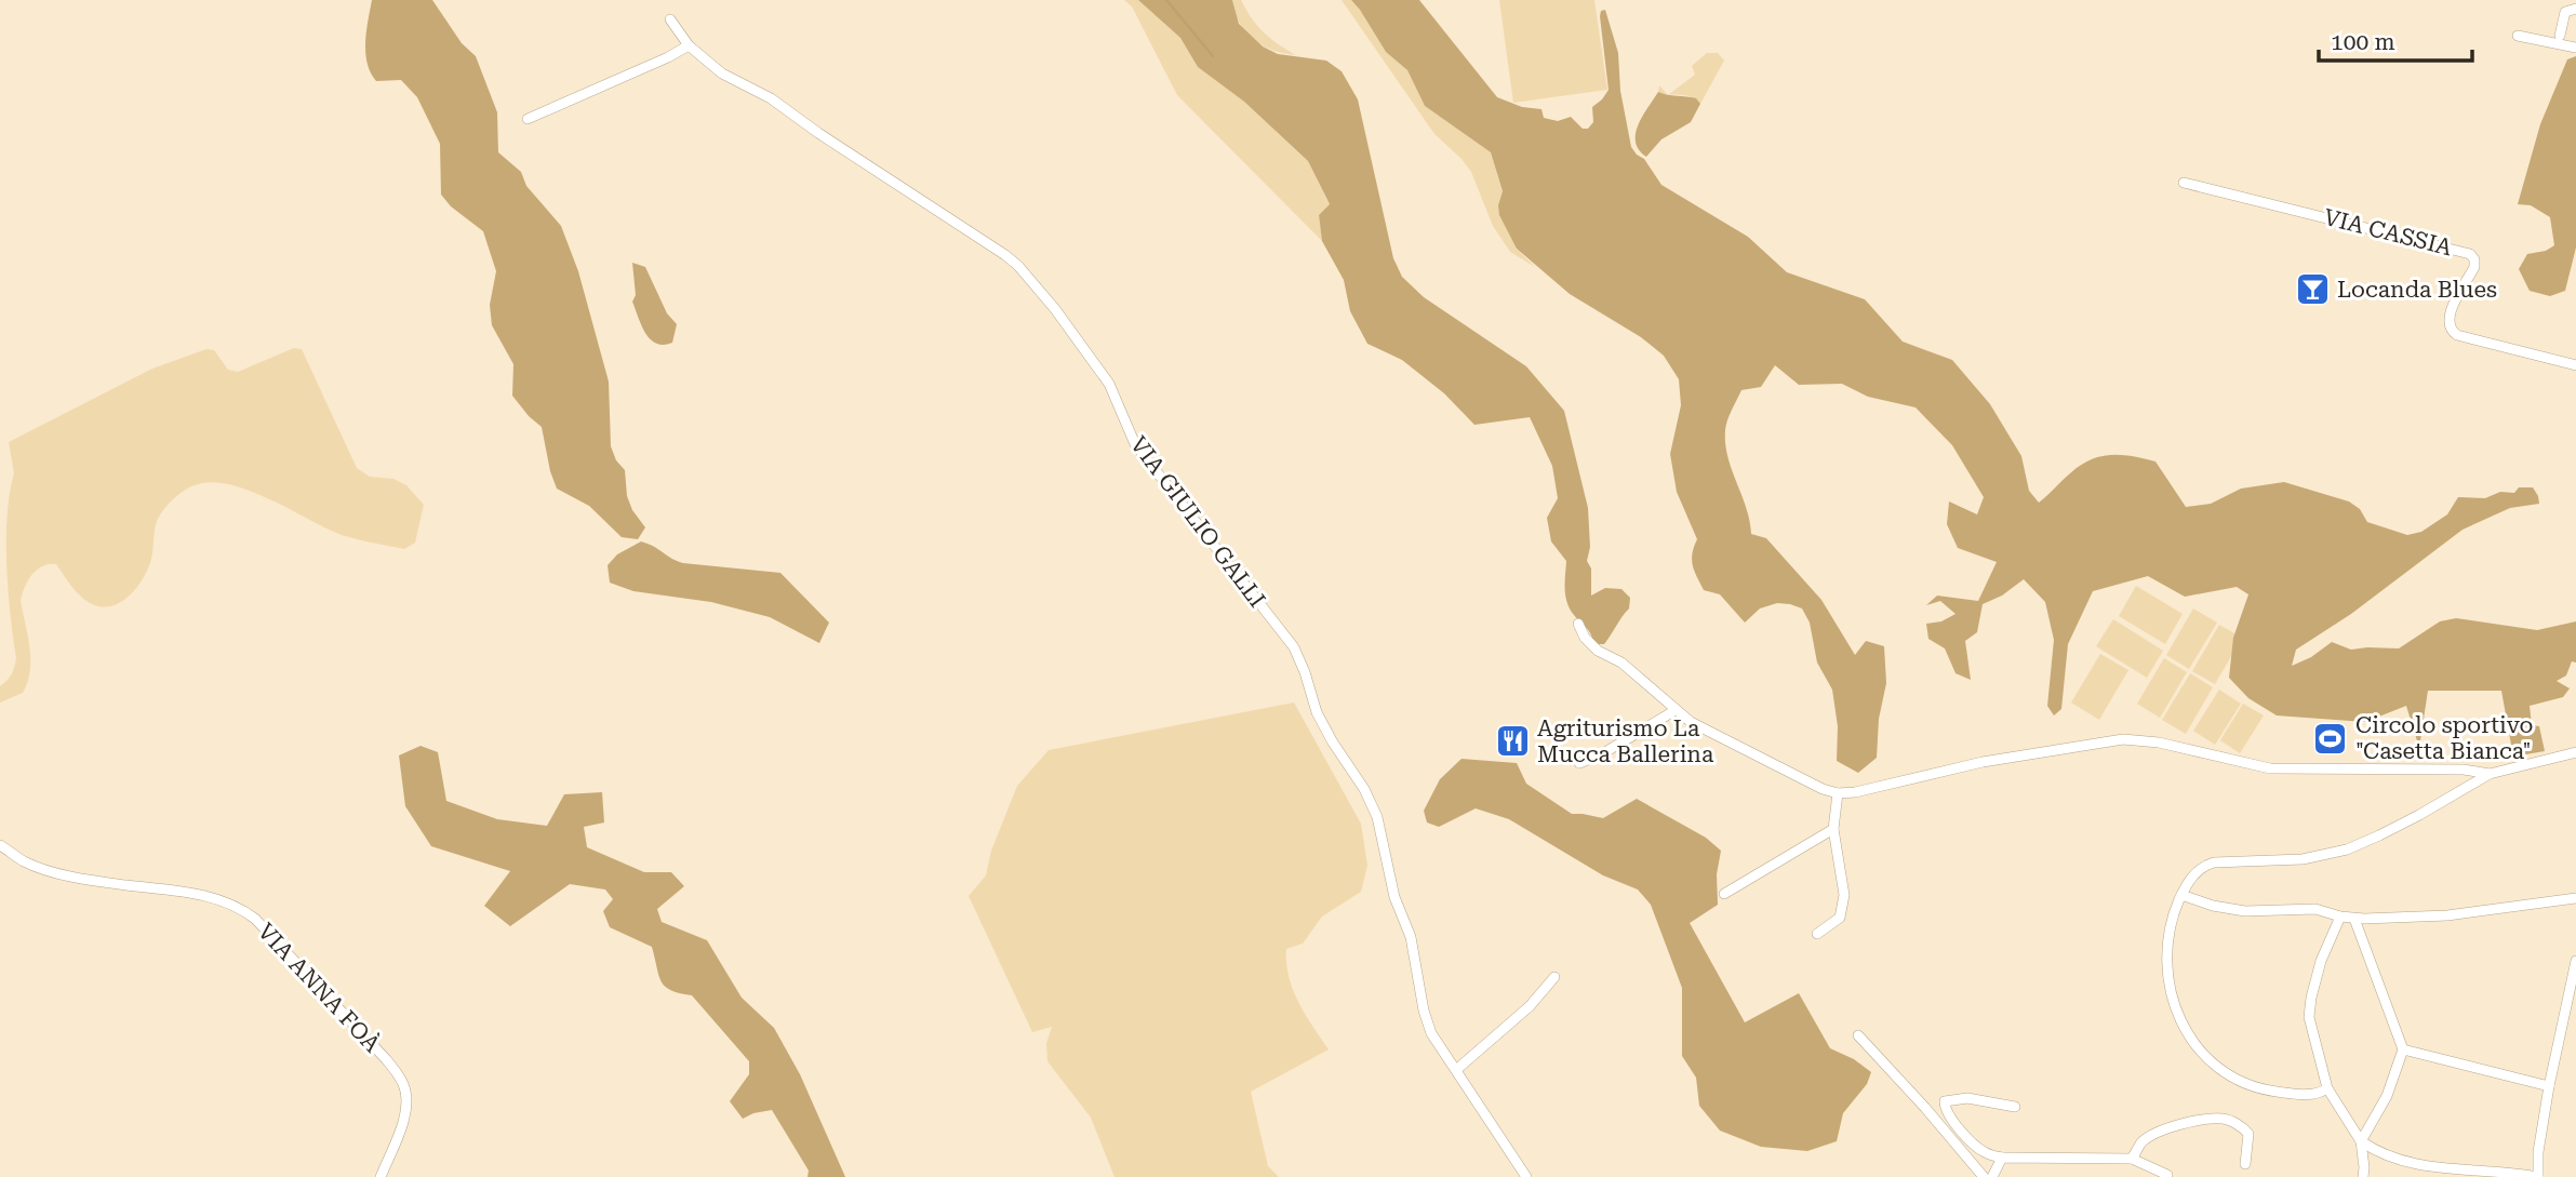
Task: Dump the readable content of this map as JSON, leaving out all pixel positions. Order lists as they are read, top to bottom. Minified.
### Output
{"streets":{"street":["VIA CASSIA","VIA GIULIO GALLI","VIA ANNA FOÀ"]},"places":{"bar":["Locanda Blues"],"sports":["Circolo sportivo \"Casetta Bianca\""],"restaurant":["Agriturismo La Mucca Ballerina"]},"scale_bar":"100 m"}
